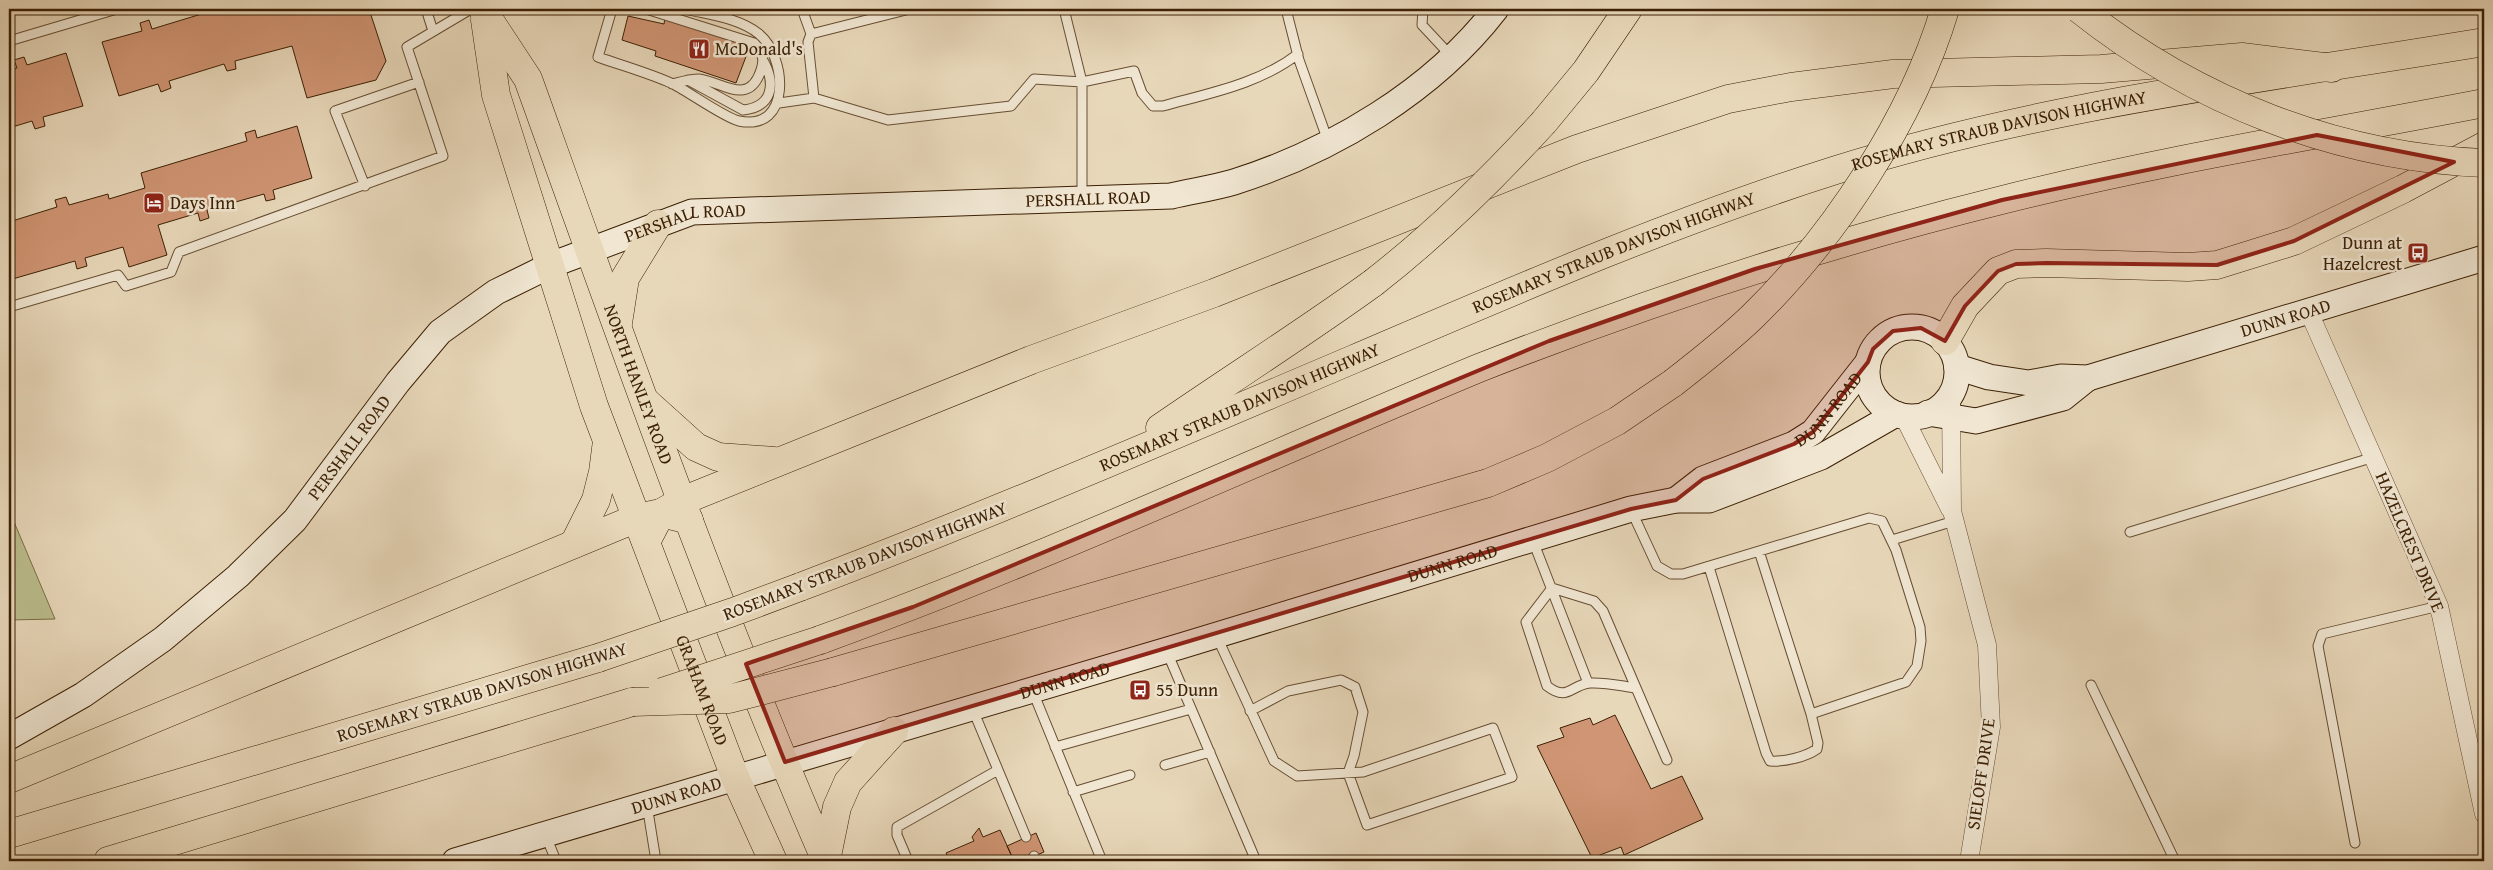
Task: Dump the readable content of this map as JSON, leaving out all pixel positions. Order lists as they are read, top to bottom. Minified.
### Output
{"streets":{"main road":["ROSEMARY STRAUB DAVISON HIGHWAY","NORTH HANLEY ROAD","GRAHAM ROAD"],"street":["PERSHALL ROAD","DUNN ROAD","HAZELCREST DRIVE","SIELOFF DRIVE"]},"crossings":[["PERSHALL ROAD","NORTH HANLEY ROAD"],["DUNN ROAD","NORTH HANLEY ROAD"],["DUNN ROAD","HAZELCREST DRIVE"],["DUNN ROAD","GRAHAM ROAD"],["DUNN ROAD","SIELOFF DRIVE"],["NORTH HANLEY ROAD","GRAHAM ROAD"]],"places":{"restaurant":["McDonald's"],"hotel":["Days Inn"],"bus stop":["Dunn at Hazelcrest","55 Dunn"]}}
